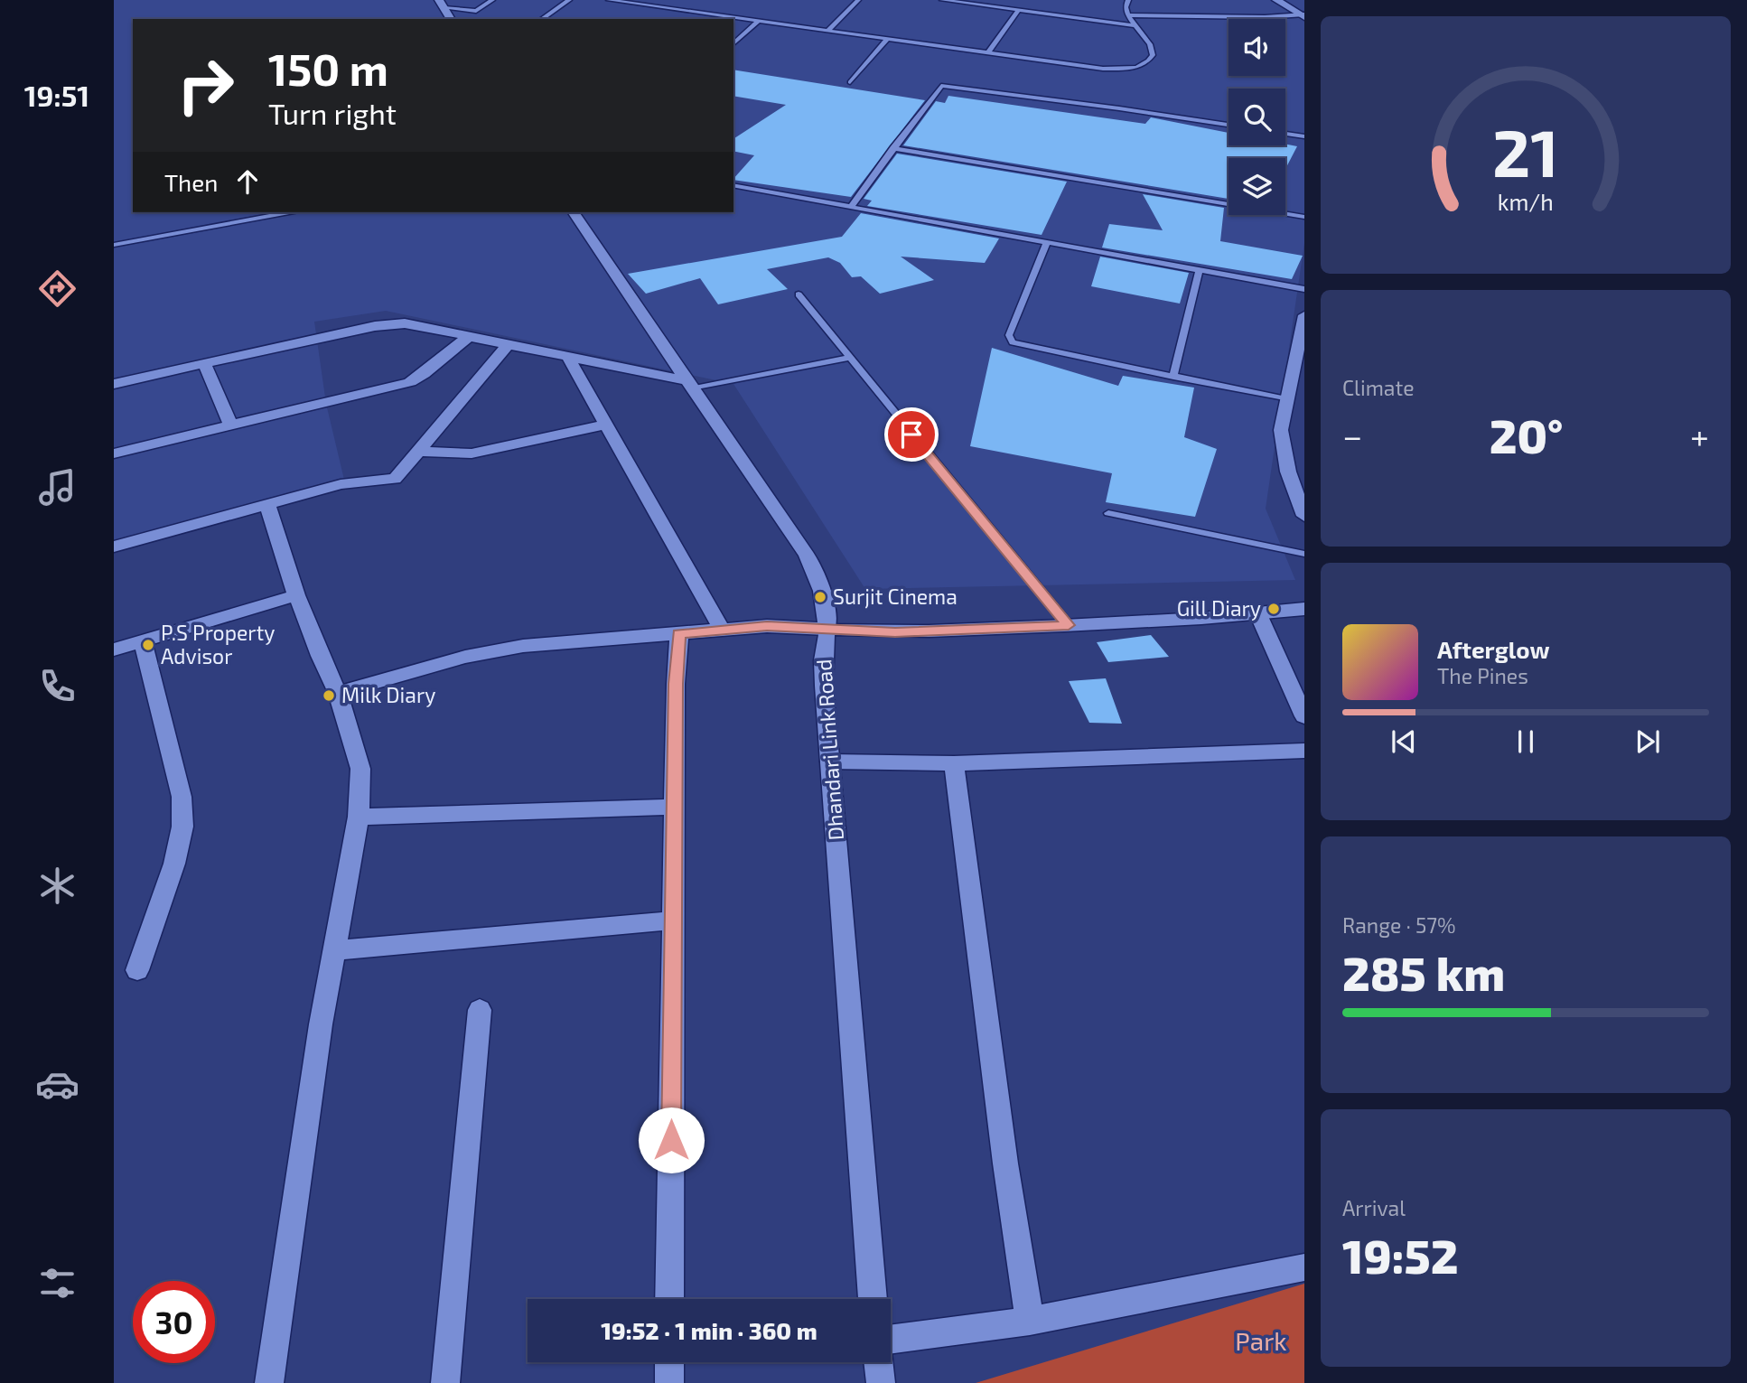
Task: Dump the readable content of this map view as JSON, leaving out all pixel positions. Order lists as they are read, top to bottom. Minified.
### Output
{"streets":{"street":["Dhandari Link Road"]},"parks":["Park"],"places":["Surjit Cinema","Gill Diary","P.S Property Advisor","Milk Diary"],"page":{"tabs":"19:51","turn":["150 m","Turn right"],"then":"Then","tile":["Climate",["Range · 57%","285 km"],["Arrival","19:52"]],"heat":["−","20°","+"],"song":["Afterglow","The Pines"],"limit":"30","trip":"19:52 · 1 min · 360 m","gauge":["21","km/h"]}}
